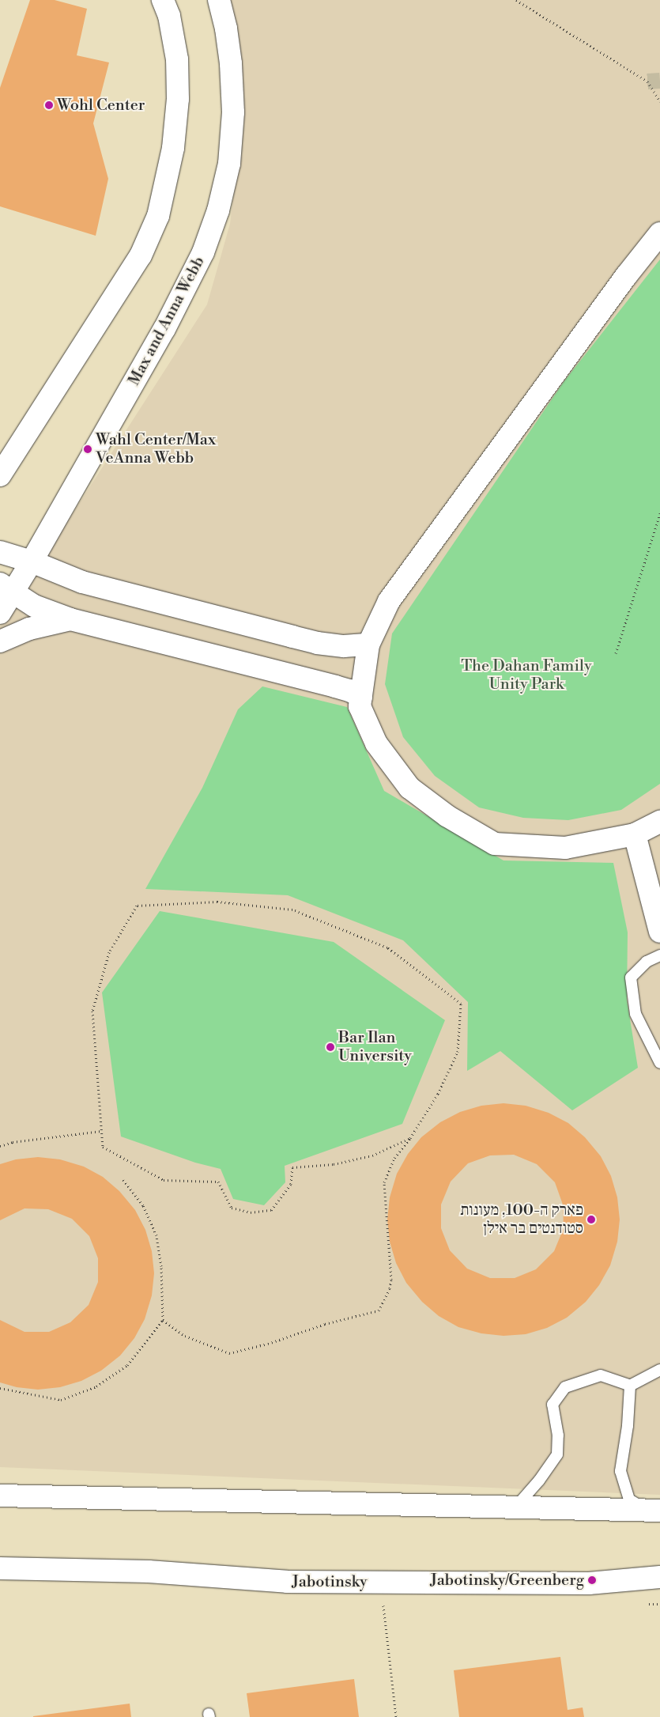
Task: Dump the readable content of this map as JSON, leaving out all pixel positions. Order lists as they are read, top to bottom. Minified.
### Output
{"streets":{"street":["Max and Anna Webb","Jabotinsky"]},"parks":["The Dahan Family Unity Park"],"places":["Wohl Center","Wahl Center/Max VeAnna Webb","Bar Ilan University","פארק ה-100, מעונות סטודנטים בר אילן","Jabotinsky/Greenberg"]}
